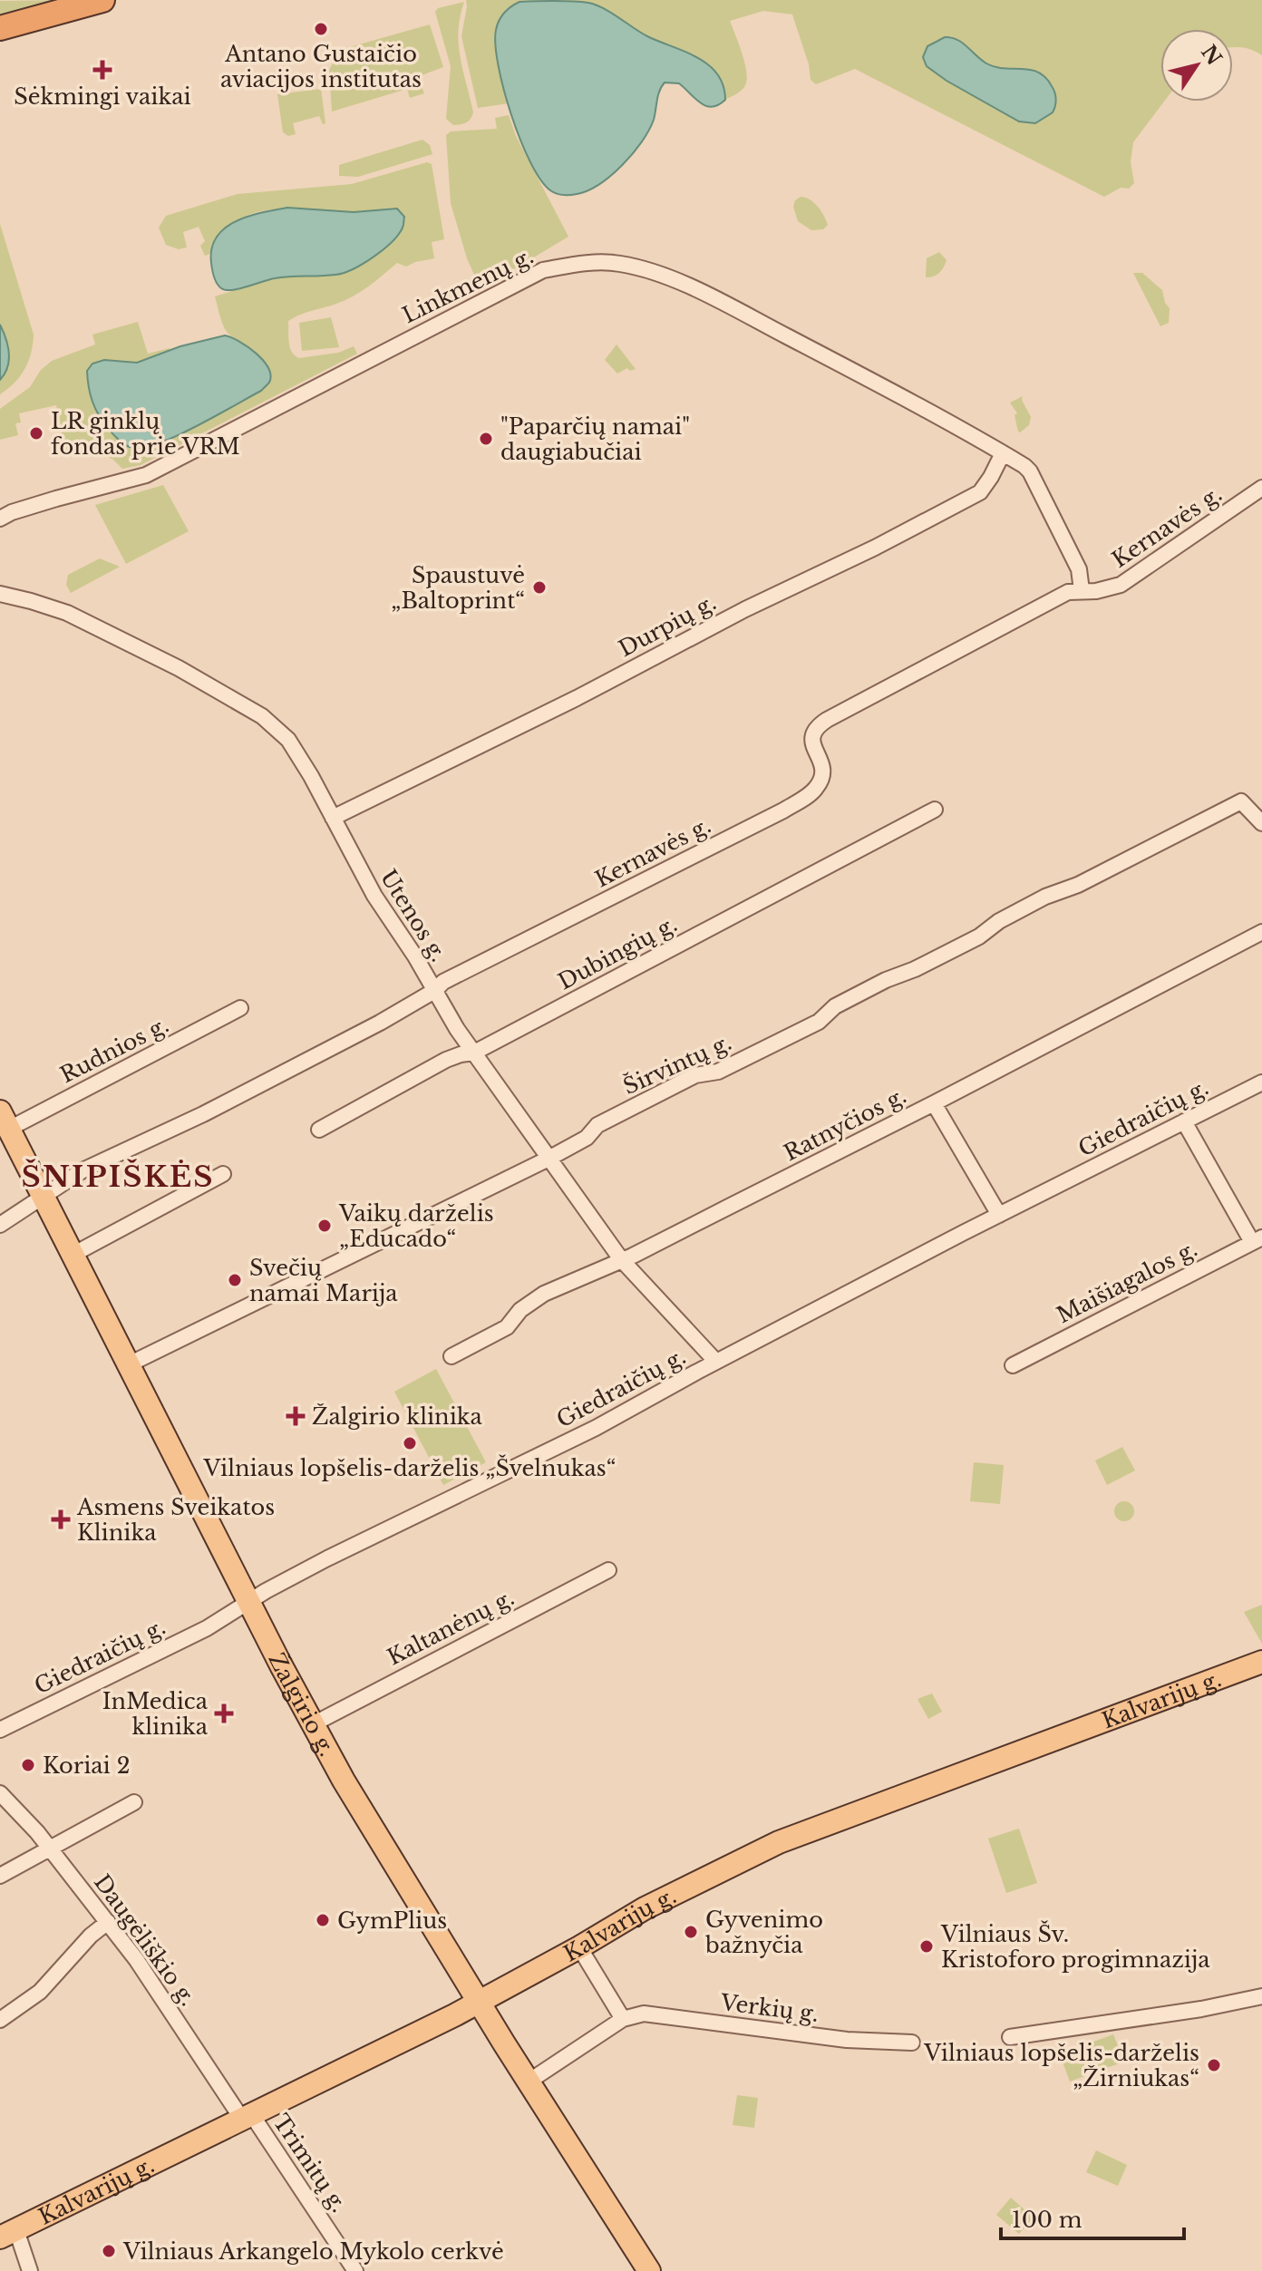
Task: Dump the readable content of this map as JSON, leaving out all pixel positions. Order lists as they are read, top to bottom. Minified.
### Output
{"streets":{"main road":["Kalvarijų g.","Žalgirio g."],"street":["Linkmenų g.","Kernavės g.","Durpių g.","Utenos g.","Dubingių g.","Rudnios g.","Širvintų g.","Giedraičių g.","Ratnyčios g.","Maišiagalos g.","Kaltanėnų g.","Daugėliškio g.","Verkių g.","Trimitų g."]},"crossings":[["Linkmenų g.","Kernavės g."],["Linkmenų g.","Durpių g."],["Kernavės g.","Utenos g."],["Kernavės g.","Žalgirio g."],["Durpių g.","Utenos g."],["Utenos g.","Dubingių g."],["Utenos g.","Širvintų g."],["Utenos g.","Giedraičių g."],["Utenos g.","Ratnyčios g."],["Rudnios g.","Žalgirio g."],["Širvintų g.","Žalgirio g."],["Giedraičių g.","Žalgirio g."],["Kaltanėnų g.","Žalgirio g."],["Kalvarijų g.","Žalgirio g."],["Kalvarijų g.","Daugėliškio g."],["Kalvarijų g.","Trimitų g."],["Daugėliškio g.","Trimitų g."]],"districts":["ŠNIPIŠKĖS"],"places":{"other":["Antano Gustaičio aviacijos institutas","LR ginklų fondas prie VRM","\"Paparčių namai\" daugiabučiai","Spaustuvė „Baltoprint“","Vaikų darželis „Educado“","Svečių namai Marija","Vilniaus lopšelis-darželis „Švelnukas“","Koriai 2","GymPlius","Gyvenimo bažnyčia","Vilniaus Šv. Kristoforo progimnazija","Vilniaus lopšelis-darželis „Žirniukas“","Vilniaus Arkangelo Mykolo cerkvė"],"health":["Sėkmingi vaikai","Žalgirio klinika","Asmens Sveikatos Klinika","InMedica klinika"]},"scale_bar":"100 m","north":"top right"}
